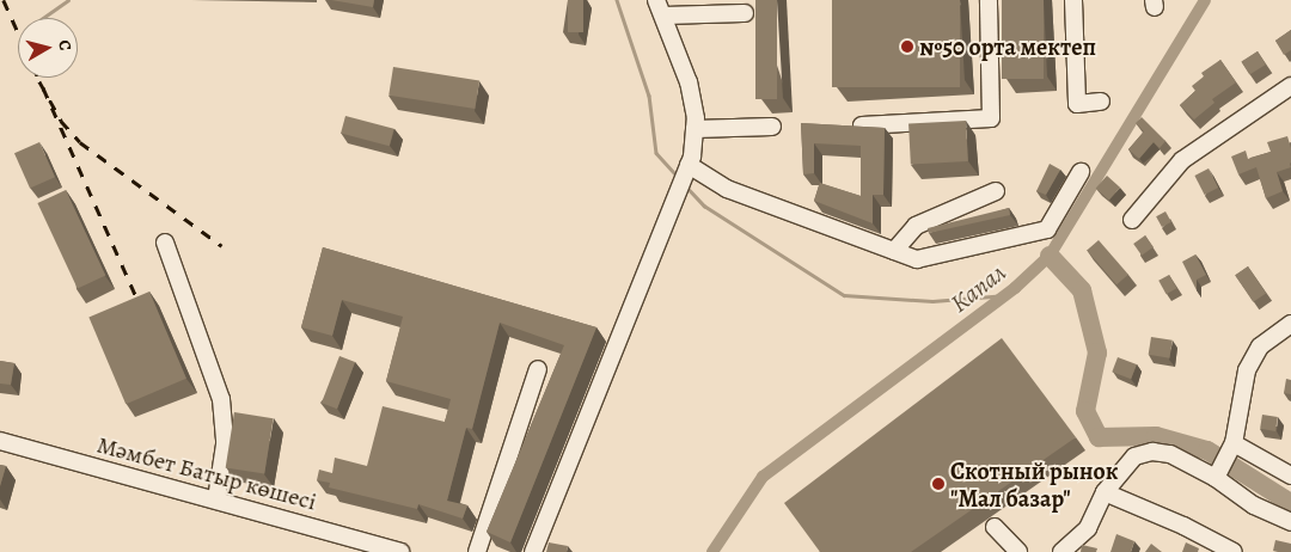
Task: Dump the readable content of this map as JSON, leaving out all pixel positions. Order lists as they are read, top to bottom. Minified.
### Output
{"streets":{"street":["Мәмбет Батыр көшесі"]},"water":["Капал"],"places":["№50 орта мектеп","Скотный рынок \"Мал базар\""],"north":"right"}
